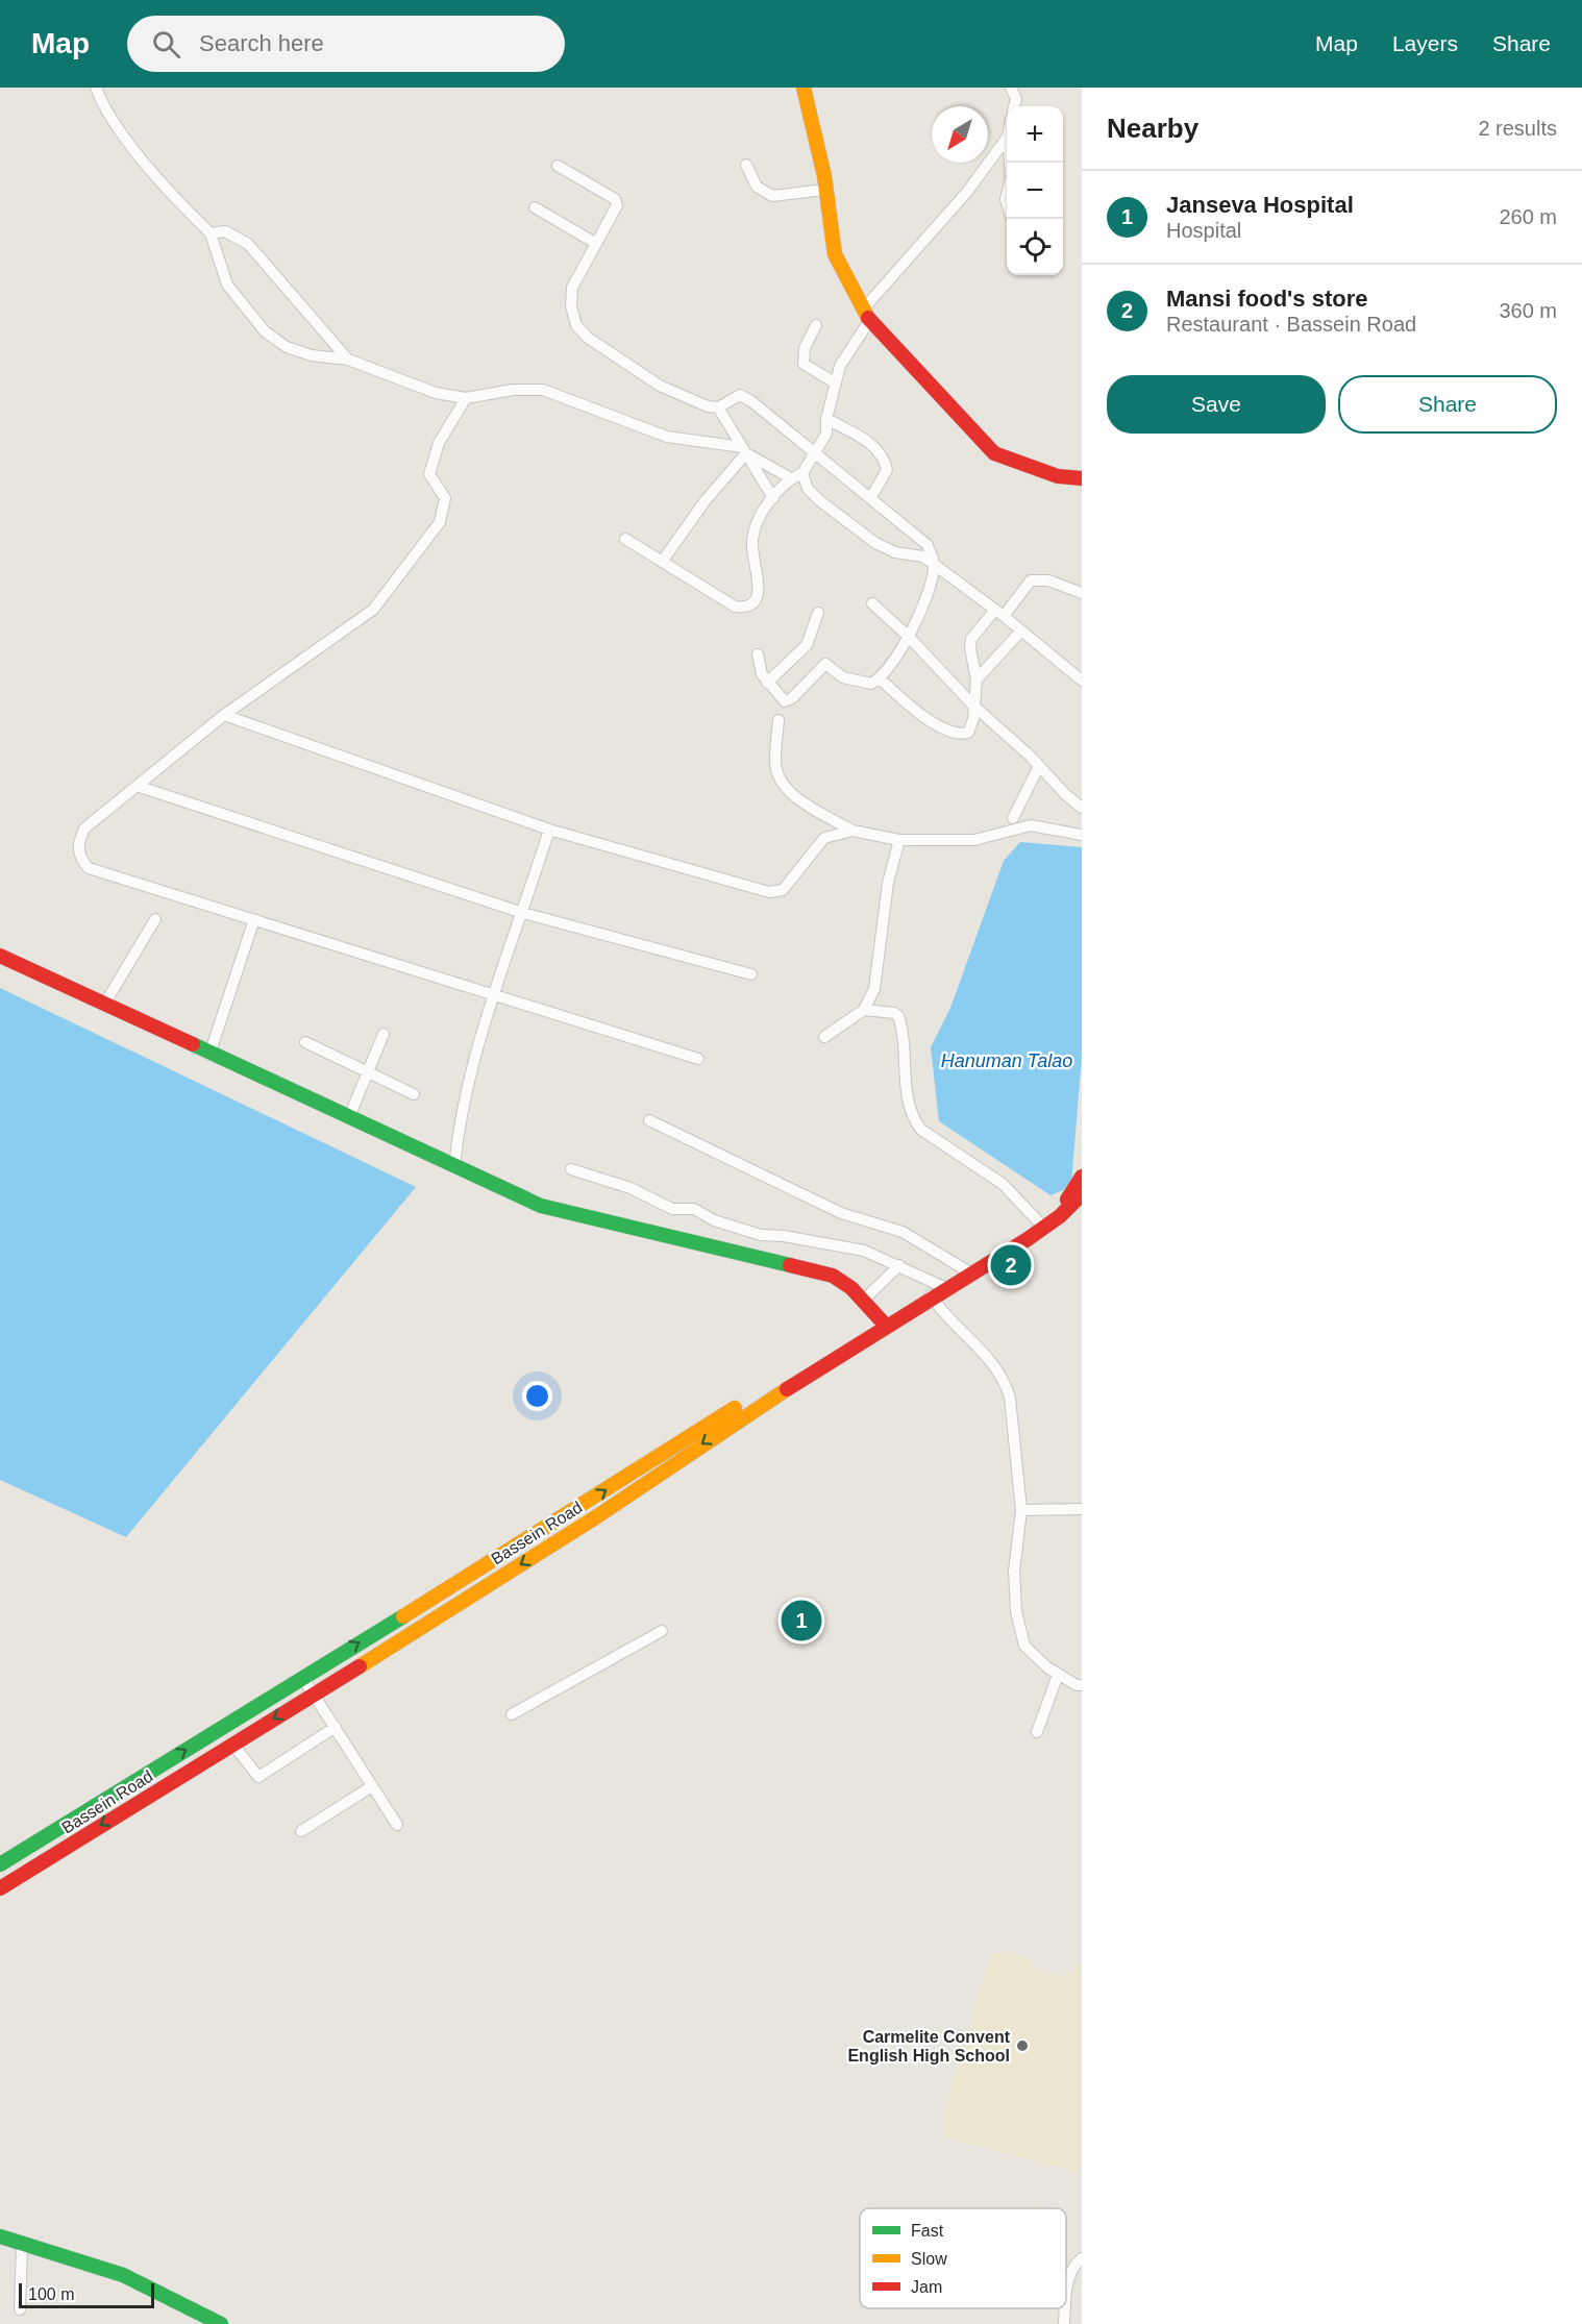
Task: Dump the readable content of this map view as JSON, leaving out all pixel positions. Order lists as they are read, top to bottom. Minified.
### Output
{"streets":{"main road":["Bassein Road"]},"water":["Hanuman Talao"],"places":["Carmelite Convent English High School"],"legend":["Fast","Slow","Jam"],"scale_bar":"100 m","north":"bottom left","page":{"header":"Map","search":"Search here","nav":["Map","Layers","Share"],"heading":["Nearby","2 results"],"map_buttons":["+","−"],"list":[{"mark":"1","name":"Janseva Hospital","note":"Hospital","value":"260 m"},{"mark":"2","name":"Mansi food's store","note":"Restaurant · Bassein Road","value":"360 m"}],"buttons":["Save","Share"],"pins":["2","1"],"scale":"100 m"}}
